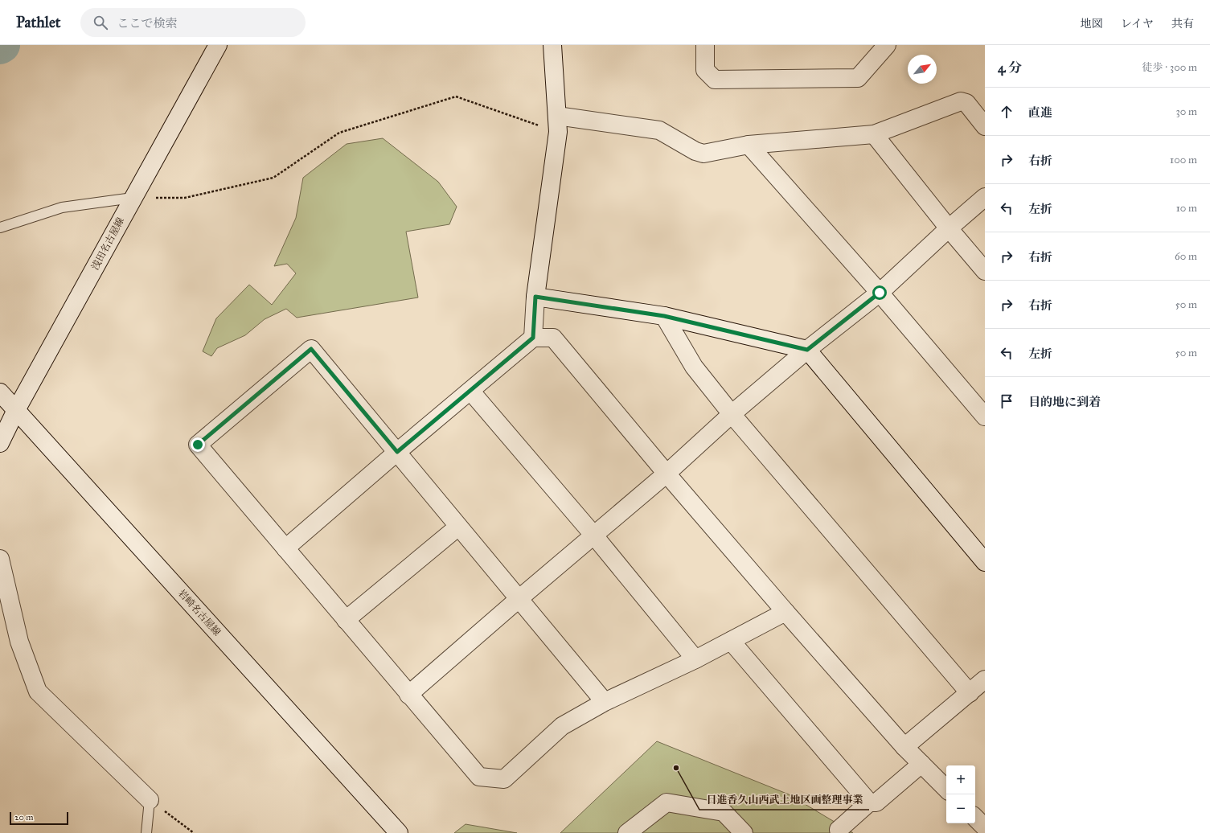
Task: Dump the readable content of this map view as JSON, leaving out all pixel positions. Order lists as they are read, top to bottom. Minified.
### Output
{"streets":{"street":["浅田名古屋線","岩崎名古屋線"]},"crossings":[["浅田名古屋線","岩崎名古屋線"]],"places":["日進香久山西武土地区画整理事業"],"scale_bar":"20 m","north":"top right","page":{"header":"Pathlet","search":"ここで検索","nav":["地図","レイヤ","共有"],"heading":["4 分","徒歩 · 300 m"],"list":[["直進","30 m"],["右折","100 m"],["左折","10 m"],["右折","60 m"],["右折","50 m"],["左折","50 m"],"目的地に到着"],"map_buttons":["+","−"],"scale":"20 m"}}
